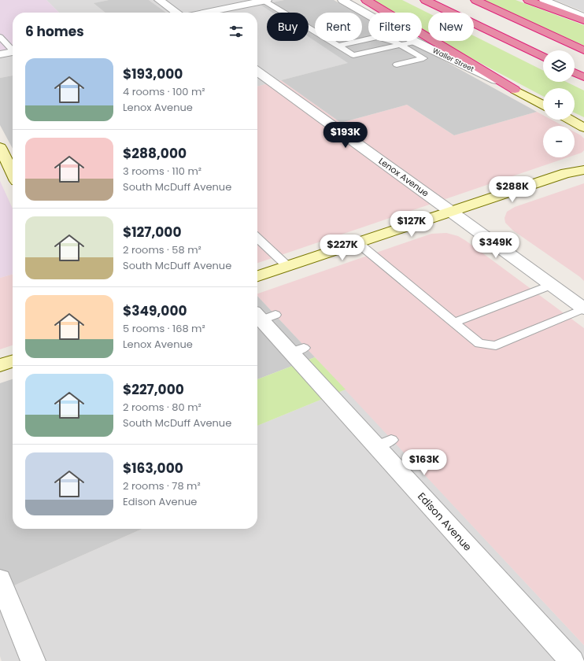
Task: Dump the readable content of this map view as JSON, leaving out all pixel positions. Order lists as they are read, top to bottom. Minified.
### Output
{"streets":{"main road":["Waller Street"],"street":["Lenox Avenue","Edison Avenue"]},"page":{"chip":["Buy","Rent","Filters","New"],"heading":"6 homes","map_buttons":["+","−"],"list":[{"name":"$193,000","note":"4 rooms · 100 m² · Lenox Avenue"},{"name":"$288,000","note":"3 rooms · 110 m² · South McDuff Avenue"},{"name":"$127,000","note":"2 rooms · 58 m² · South McDuff Avenue"},{"name":"$349,000","note":"5 rooms · 168 m² · Lenox Avenue"},{"name":"$227,000","note":"2 rooms · 80 m² · South McDuff Avenue"},{"name":"$163,000","note":"2 rooms · 78 m² · Edison Avenue"}],"price":["$193K","$288K","$127K","$349K","$227K","$163K"]}}
